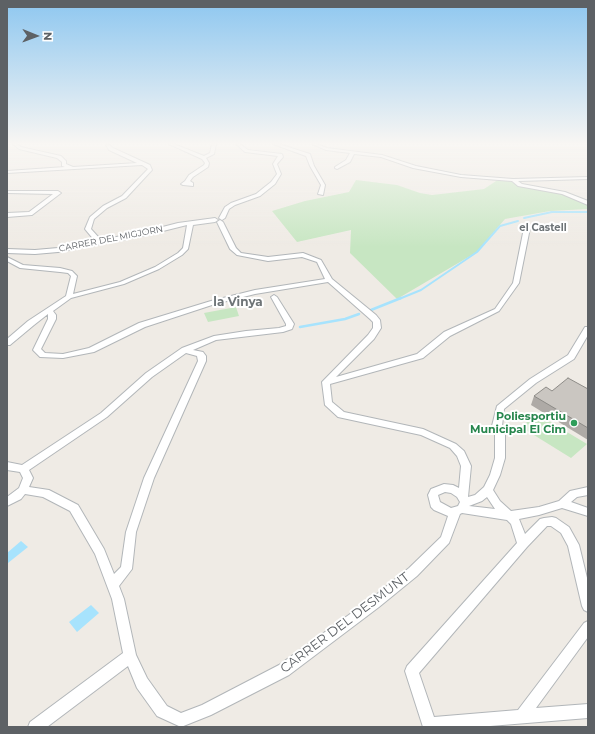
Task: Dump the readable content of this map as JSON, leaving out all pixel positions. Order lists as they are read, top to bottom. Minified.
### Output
{"streets":{"street":["CARRER DEL MIGJORN","CARRER DEL DESMUNT"]},"districts":["el Castell","la Vinya"],"places":["Poliesportiu Municipal El Cim"],"north":"right"}
